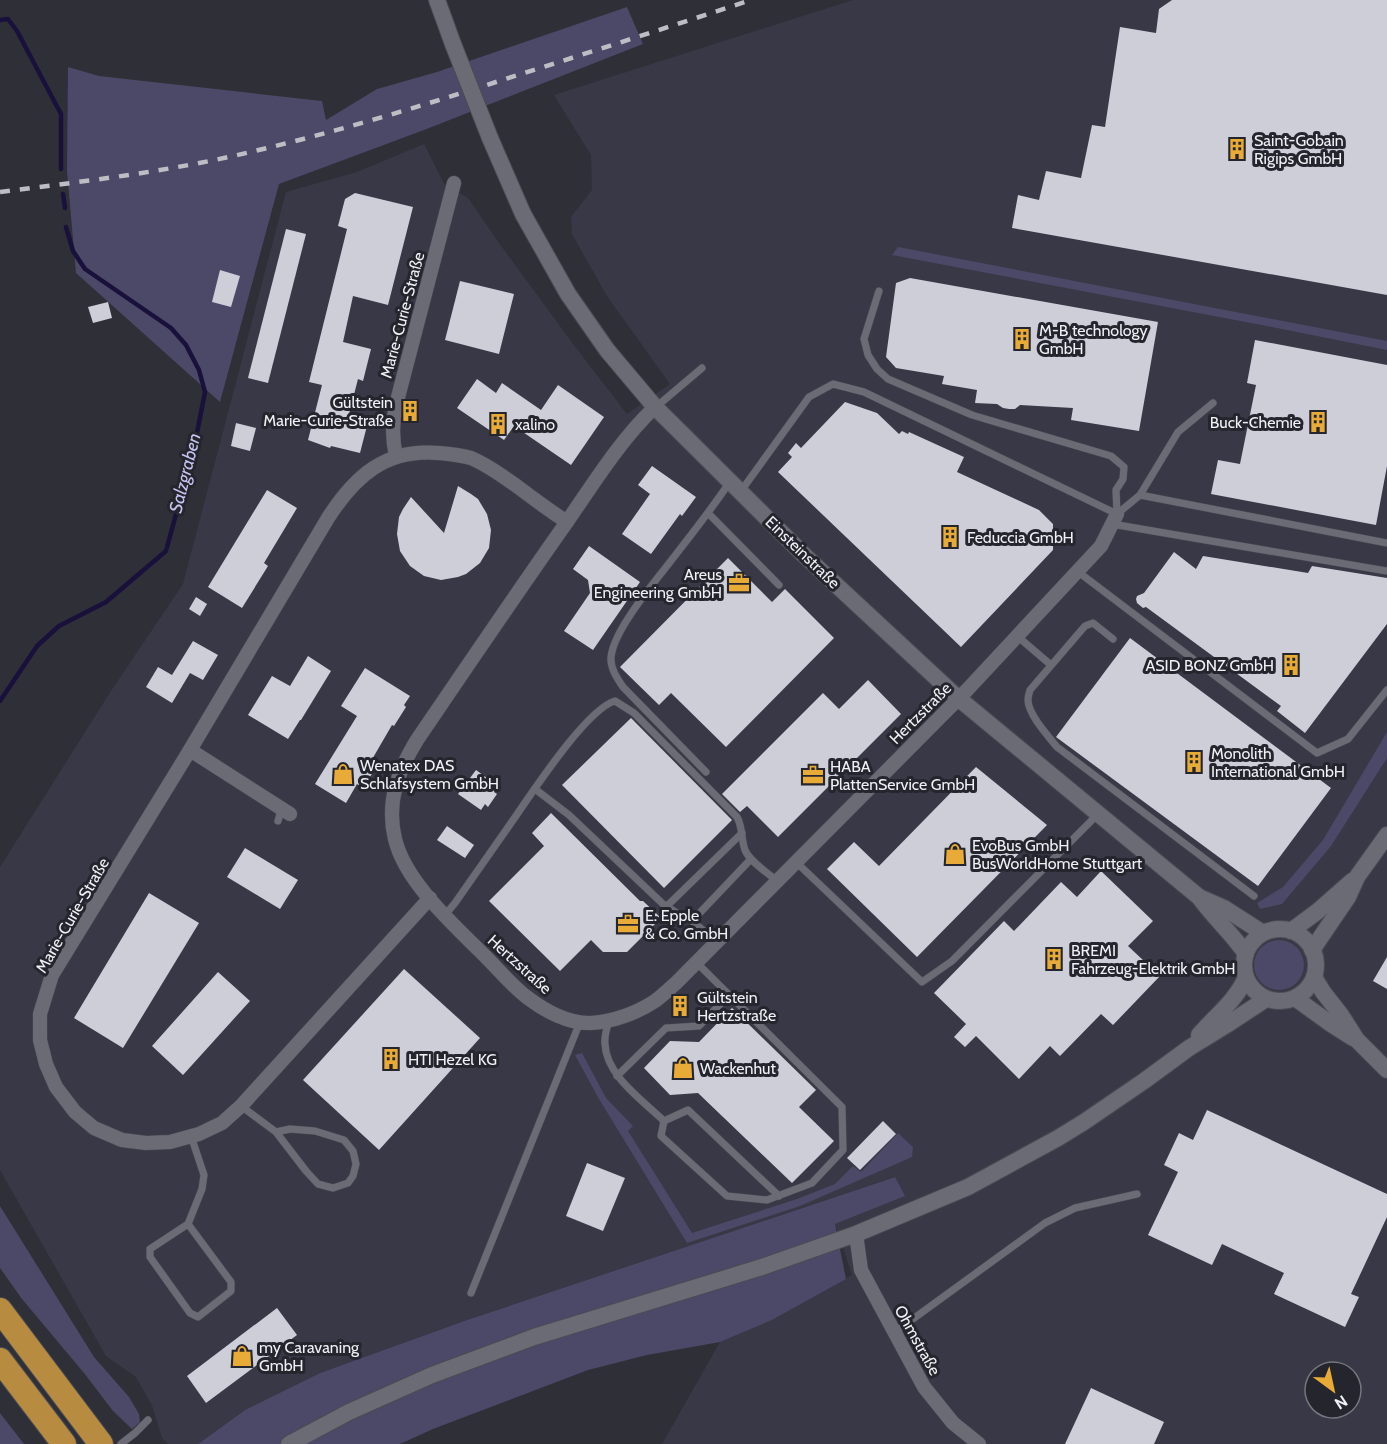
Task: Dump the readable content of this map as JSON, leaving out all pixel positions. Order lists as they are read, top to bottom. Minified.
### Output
{"streets":{"street":["Marie-Curie-Straße","Einsteinstraße","Hertzstraße","Ohmstraße"]},"crossings":[["Marie-Curie-Straße","Hertzstraße"],["Einsteinstraße","Hertzstraße"]],"water":["Salzgraben"],"places":{"building":["Saint-Gobain Rigips GmbH","M-B technology GmbH","Gültstein Marie-Curie-Straße","Buck-Chemie","xalino","Feduccia GmbH","ASID BONZ GmbH","Monolith International GmbH","BREMI Fahrzeug-Elektrik GmbH","Gültstein Hertzstraße","HTI Hezel KG"],"office":["Areus Engineering GmbH","HABA PlattenService GmbH","E. Epple & Co. GmbH"],"shop":["Wenatex DAS Schlafsystem GmbH","EvoBus GmbH BusWorldHome Stuttgart","Wackenhut","my Caravaning GmbH"]},"north":"bottom right"}
